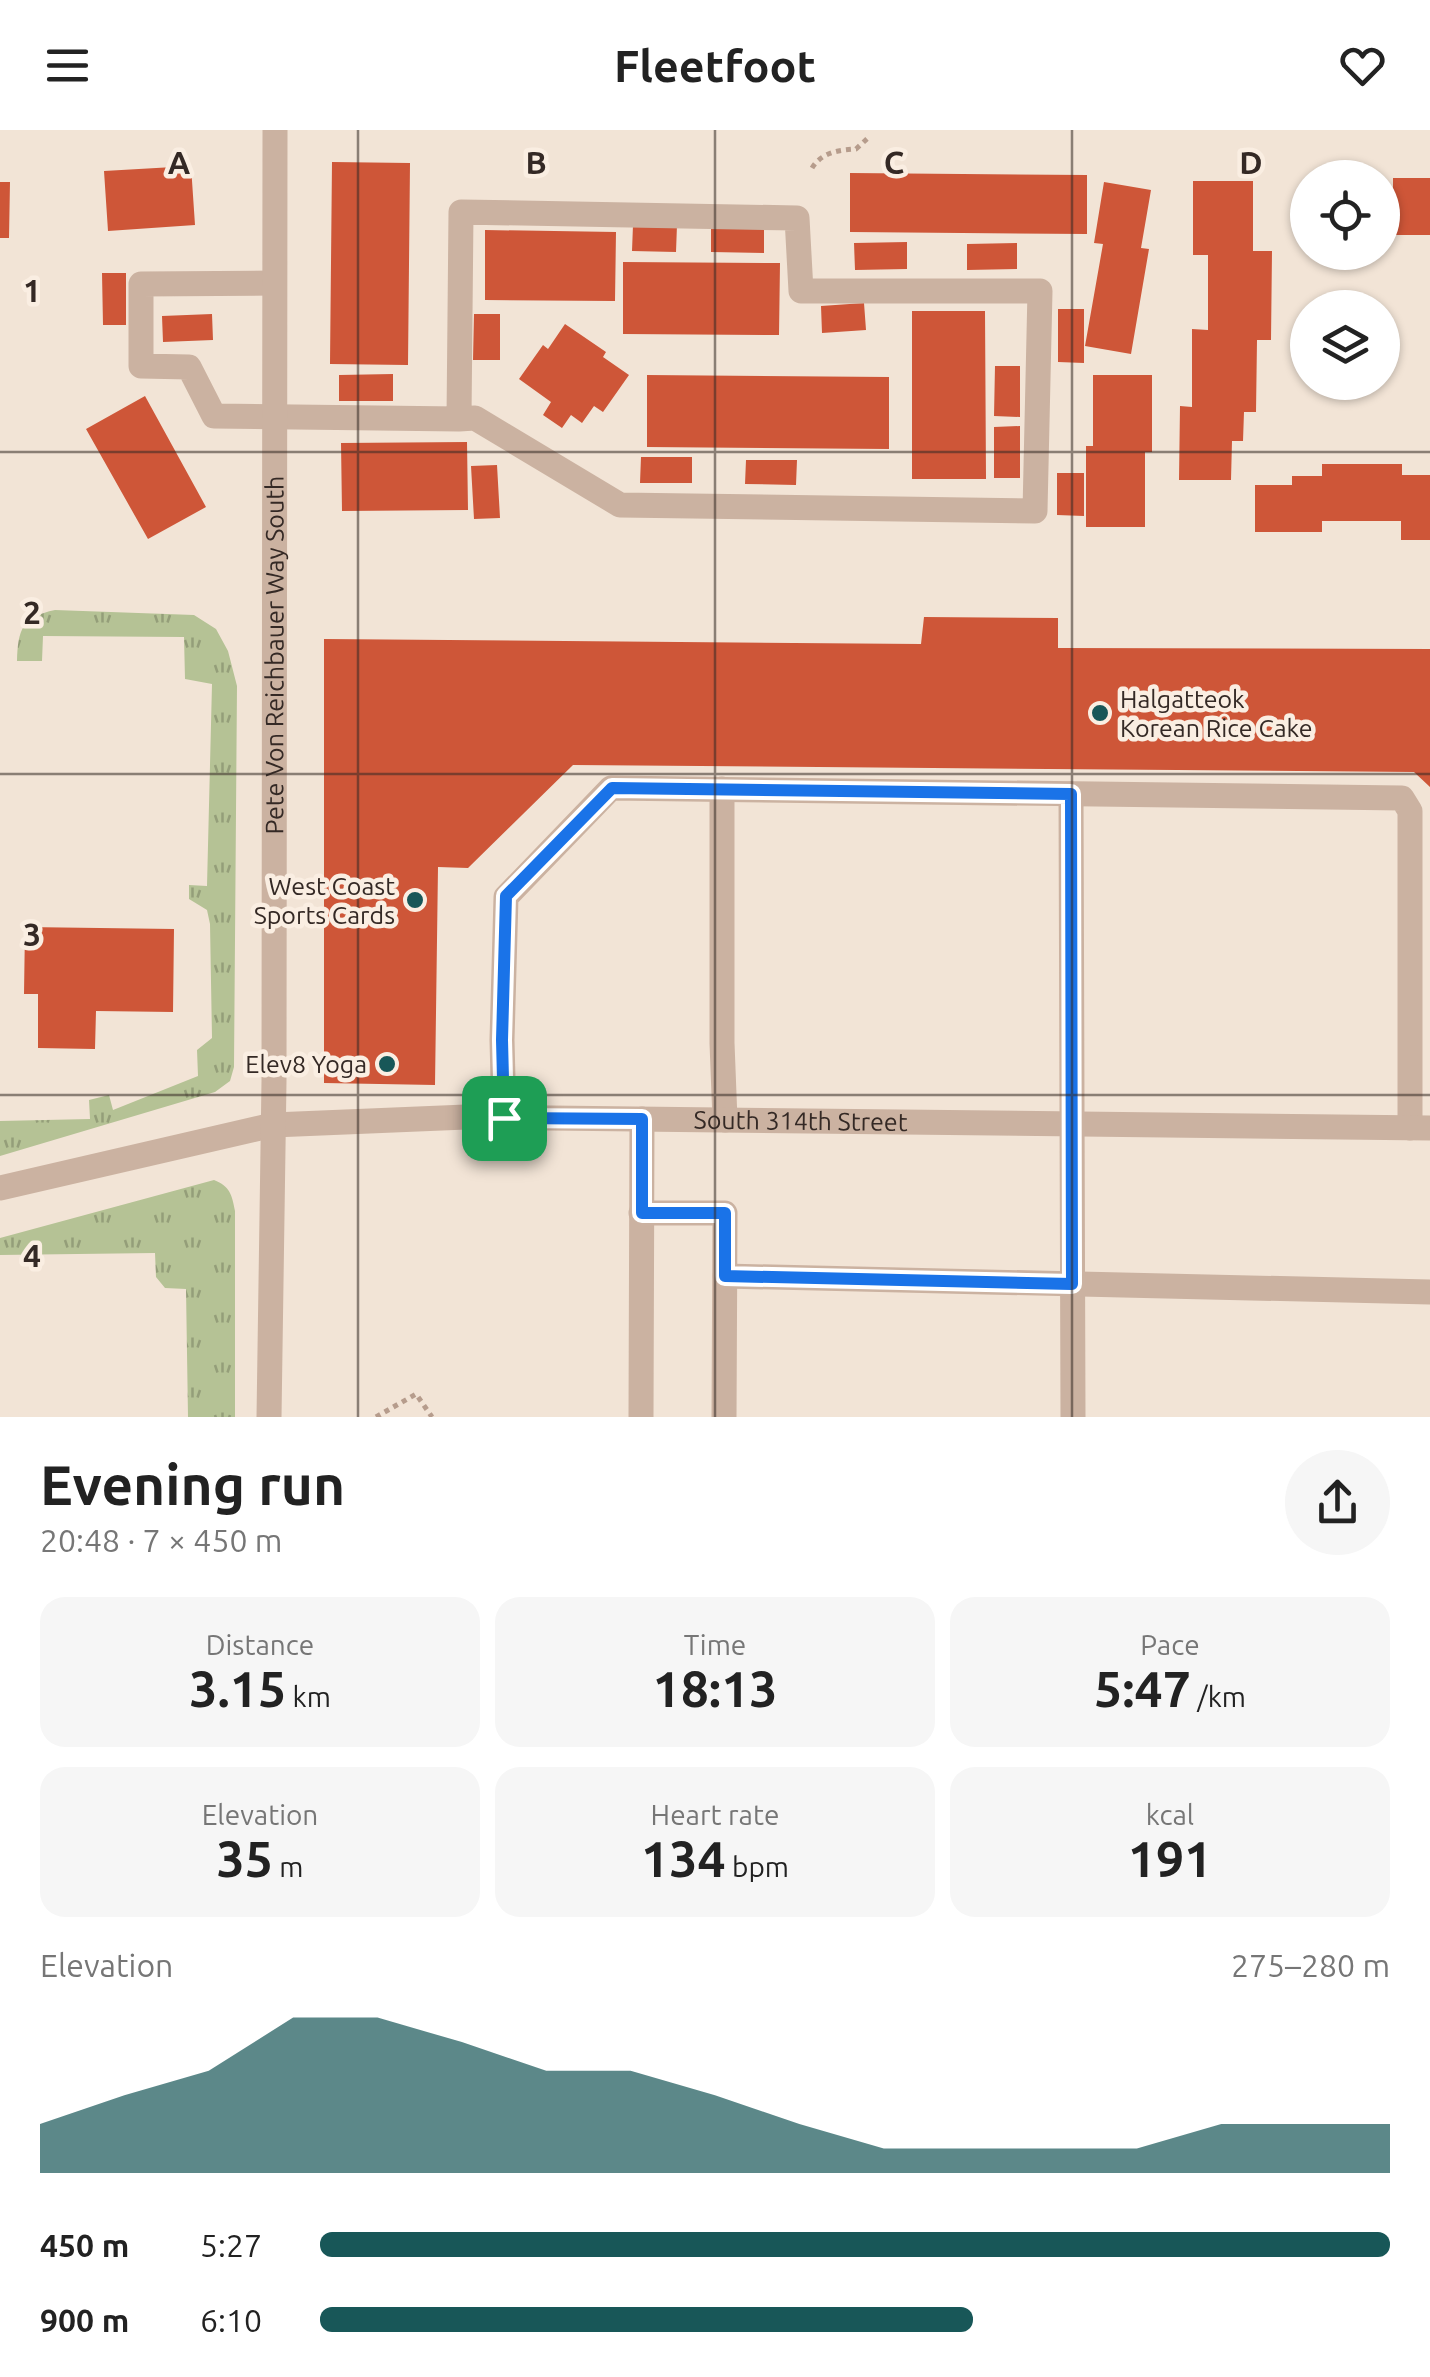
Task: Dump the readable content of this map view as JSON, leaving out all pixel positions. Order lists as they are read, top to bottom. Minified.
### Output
{"streets":{"street":["Pete Von Reichbauer Way South","South 314th Street"]},"crossings":[["Pete Von Reichbauer Way South","South 314th Street"]],"places":["Halgatteok Korean Rice Cake","West Coast Sports Cards","Elev8 Yoga"],"page":{"header":"Fleetfoot","heading":["Evening run","20:48 · 7 × 450 m"],"stats":[["Distance","3.15 km"],["Time","18:13"],["Pace","5:47 /km"],["Elevation","35 m"],["Heart rate","134 bpm"],["kcal","191"]],"chart":["Elevation","275–280 m"],"list":[{"name":"450 m","note":"5:27"},{"name":"900 m","note":"6:10"}]},"grid":{"columns":["A","B","C","D"],"rows":["1","2","3","4"]}}
